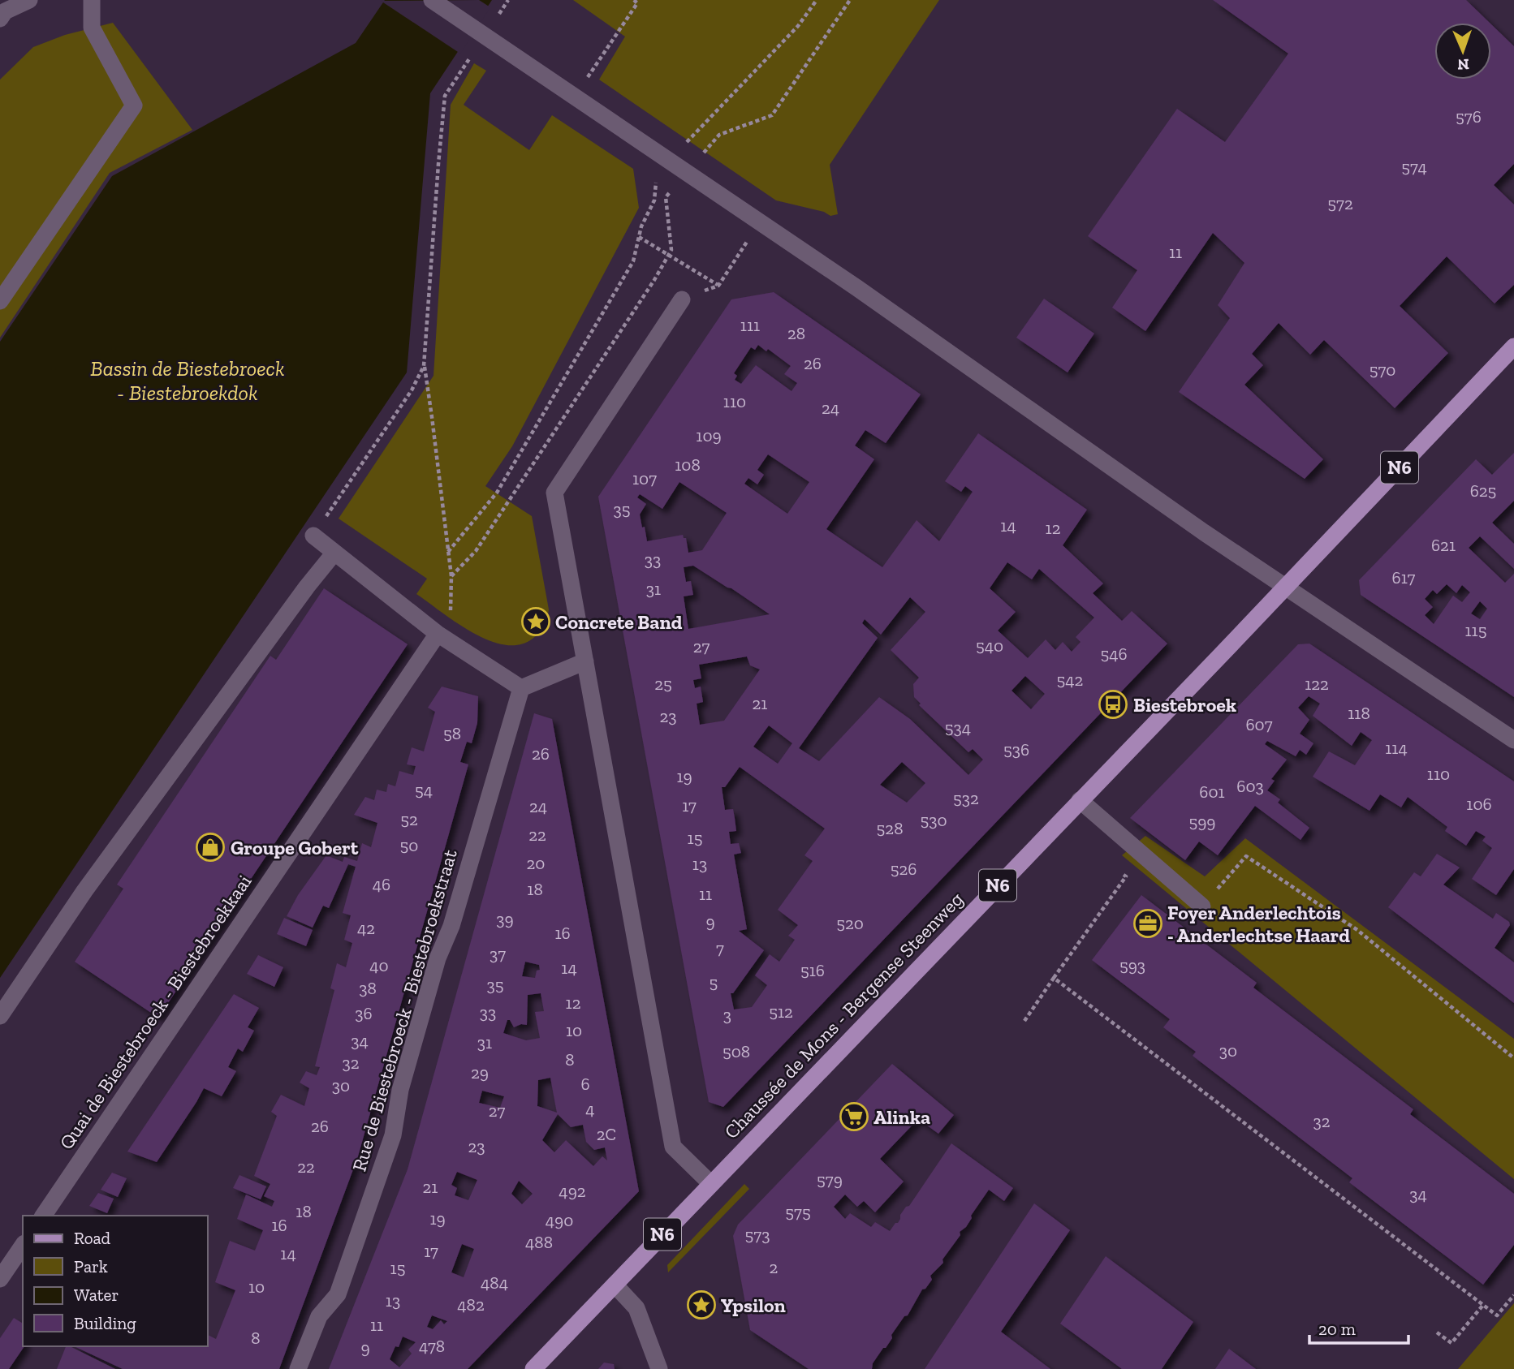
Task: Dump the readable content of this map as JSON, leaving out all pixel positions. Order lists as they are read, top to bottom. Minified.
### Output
{"streets":{"main road":["N6","Chaussée de Mons - Bergense Steenweg"],"street":["Rue de Biestebroeck - Biestebroekstraat","Quai de Biestebroeck - Biestebroekkaai"]},"water":["Bassin de Biestebroeck - Biestebroekdok"],"places":{"place":["Concrete Band","Ypsilon"],"bus stop":["Biestebroek"],"shop":["Groupe Gobert"],"office":["Foyer Anderlechtois - Anderlechtse Haard"],"supermarket":["Alinka"]},"house_numbers":["576","574","572","11","111","28","26","570","110","24","109","108","107","625","35","14","12","621","33","617","31","115","540","27","546","542","25","122","21","118","23","607","534","58","114","536","26","110","19","603","54","601","532","106","17","24","52","530","599","528","22","15","50","20","13","526","46","18","11","39","9","520","42","16","7","37","40","593","14","516","5","35","38","12","512","33","36","3","10","34","31","30","508","8","32","29","6","30","4","27","32","26","2C","23","22","579","21","492","34","18","575","19","490","16","573","488","17","14","2","15","484","10","13","482","11","8","478","9"],"legend":["Road","Park","Water","Building"],"scale_bar":"20 m","north":"bottom"}
